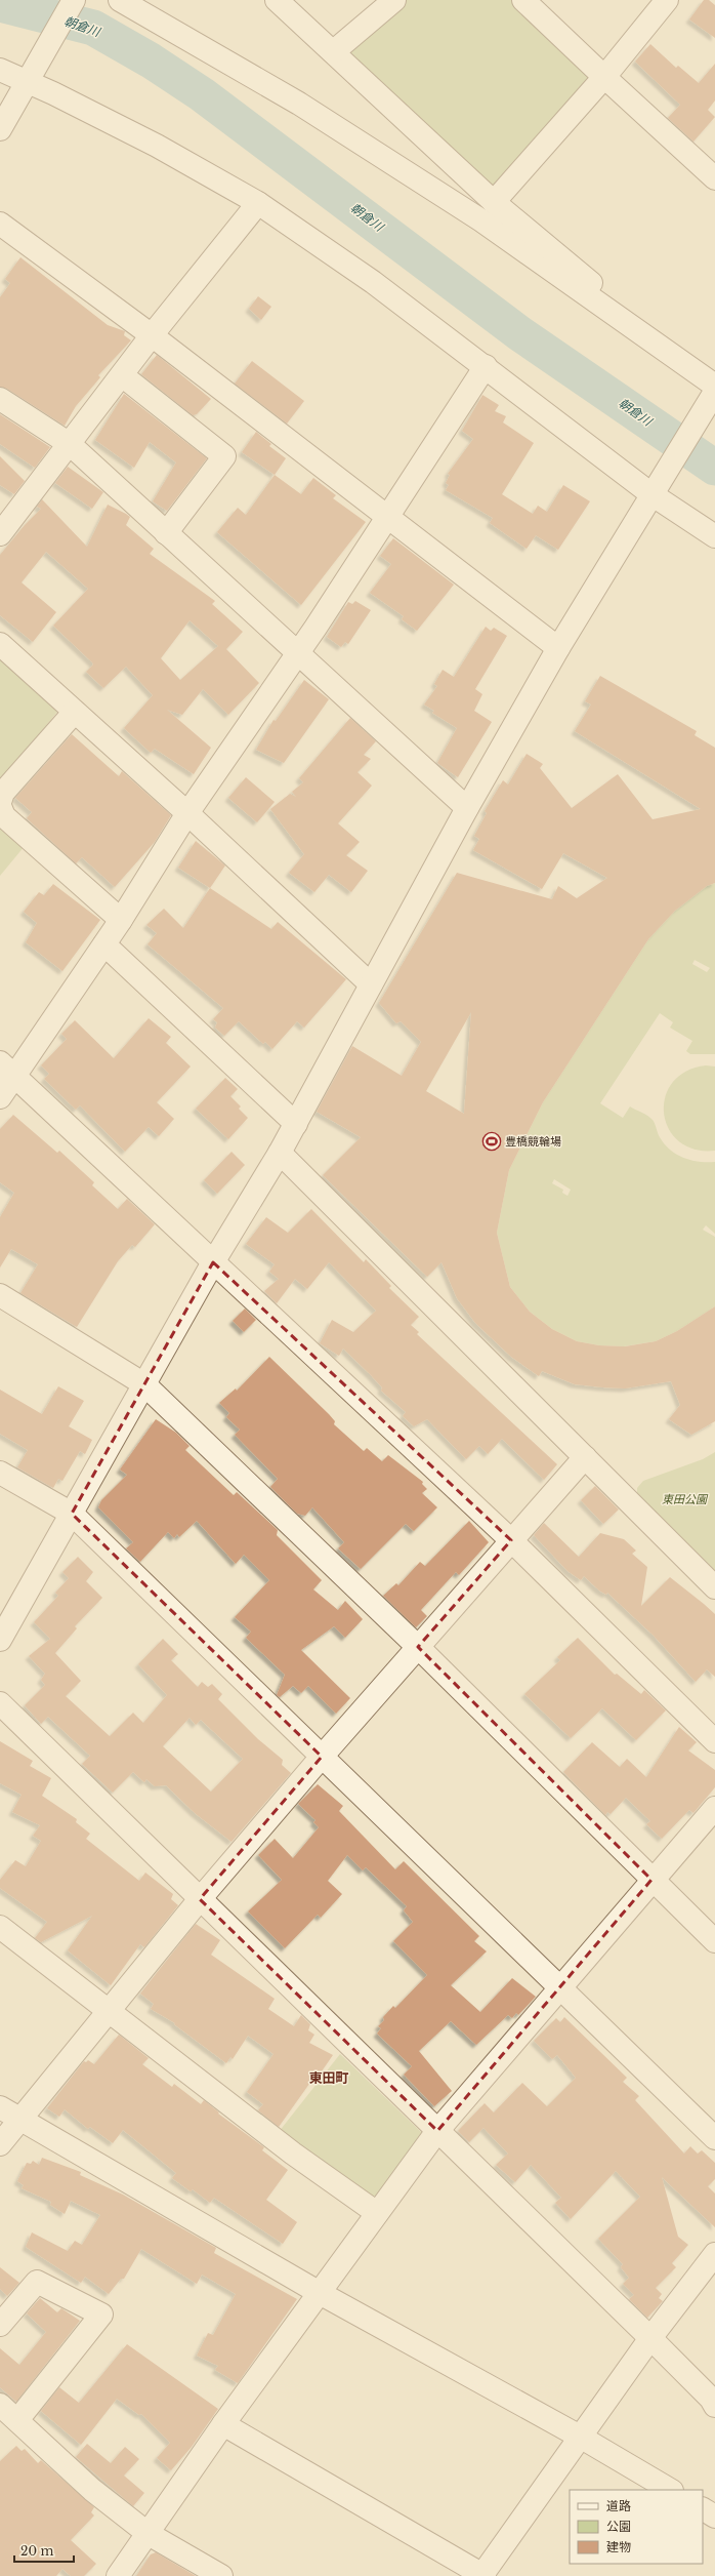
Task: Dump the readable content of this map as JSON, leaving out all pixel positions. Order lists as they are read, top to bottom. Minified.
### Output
{"districts":["東田町"],"water":["朝倉川"],"parks":["東田公園"],"places":{"sports":["豊橋競輪場"]},"legend":["道路","公園","建物"],"scale_bar":"20 m"}
